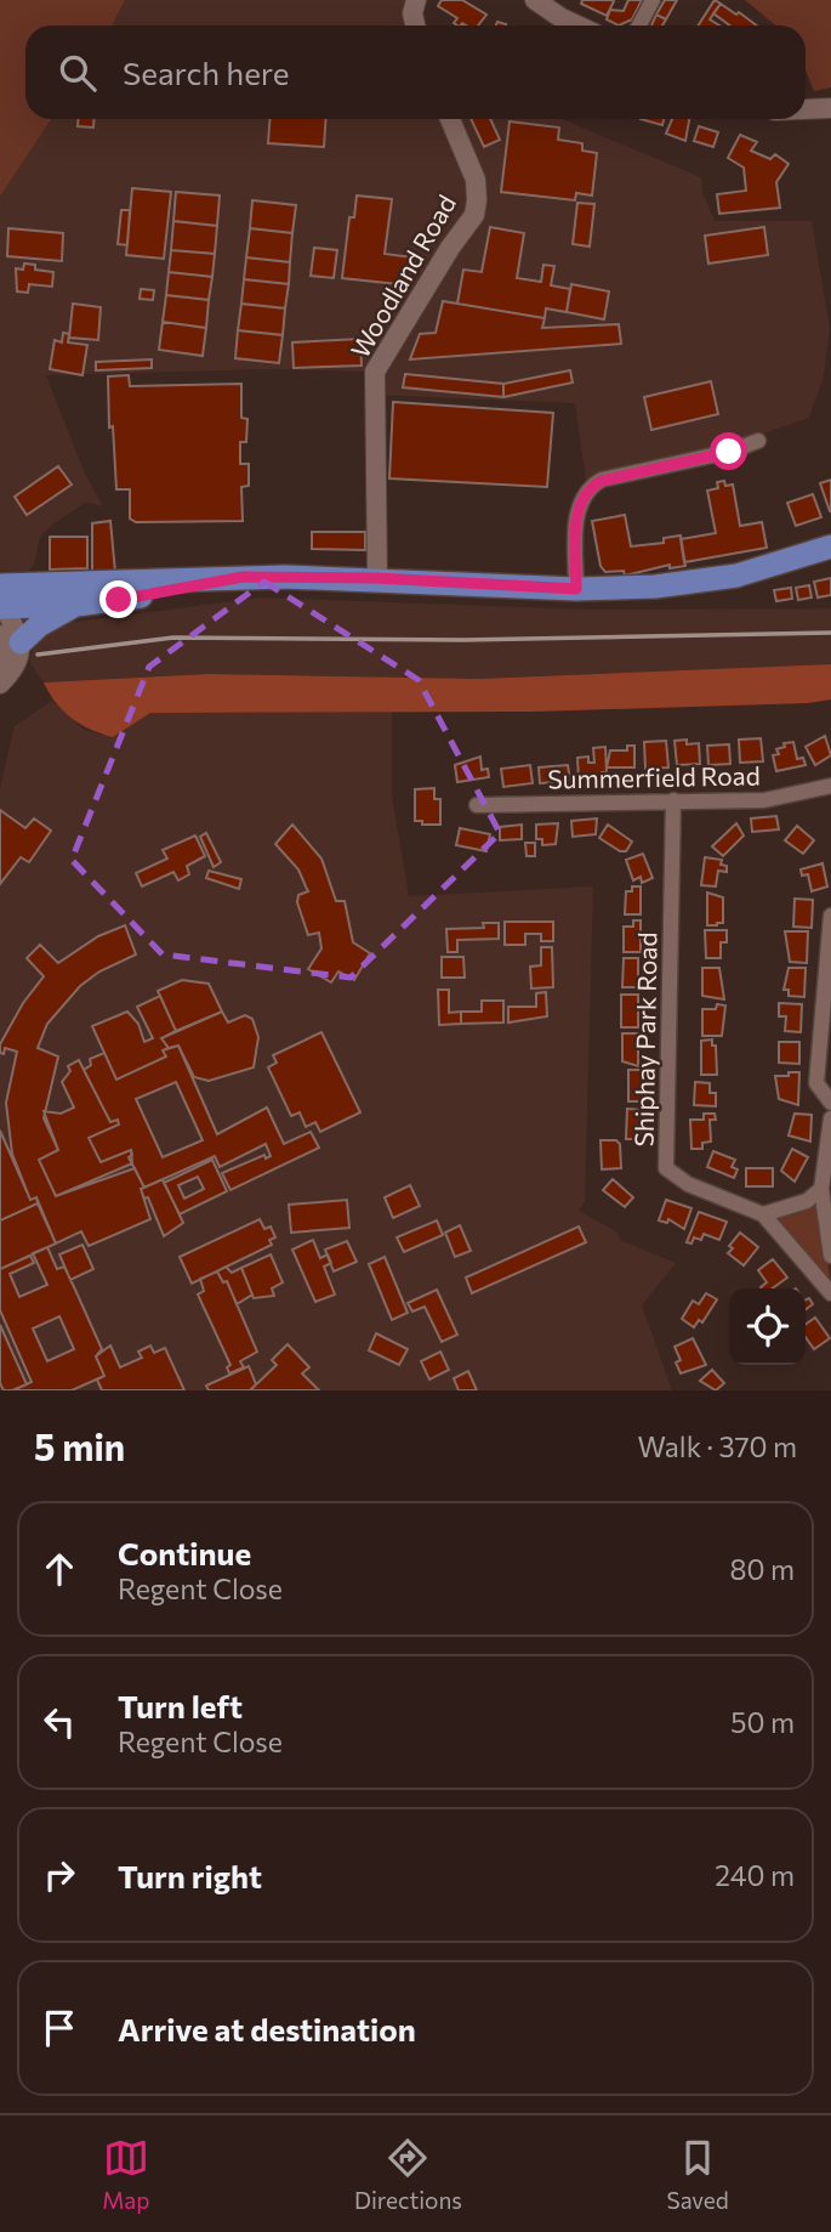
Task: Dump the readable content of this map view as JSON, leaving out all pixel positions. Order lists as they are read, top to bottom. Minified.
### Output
{"streets":{"street":["Woodland Road","Summerfield Road","Shiphay Park Road"]},"crossings":[["Summerfield Road","Shiphay Park Road"]],"page":{"search":"Search here","heading":["5 min","Walk · 370 m"],"list":[["Continue","Regent Close","80 m"],["Turn left","Regent Close","50 m"],["Turn right","240 m"],"Arrive at destination"],"nav":["Map","Directions","Saved"]}}
